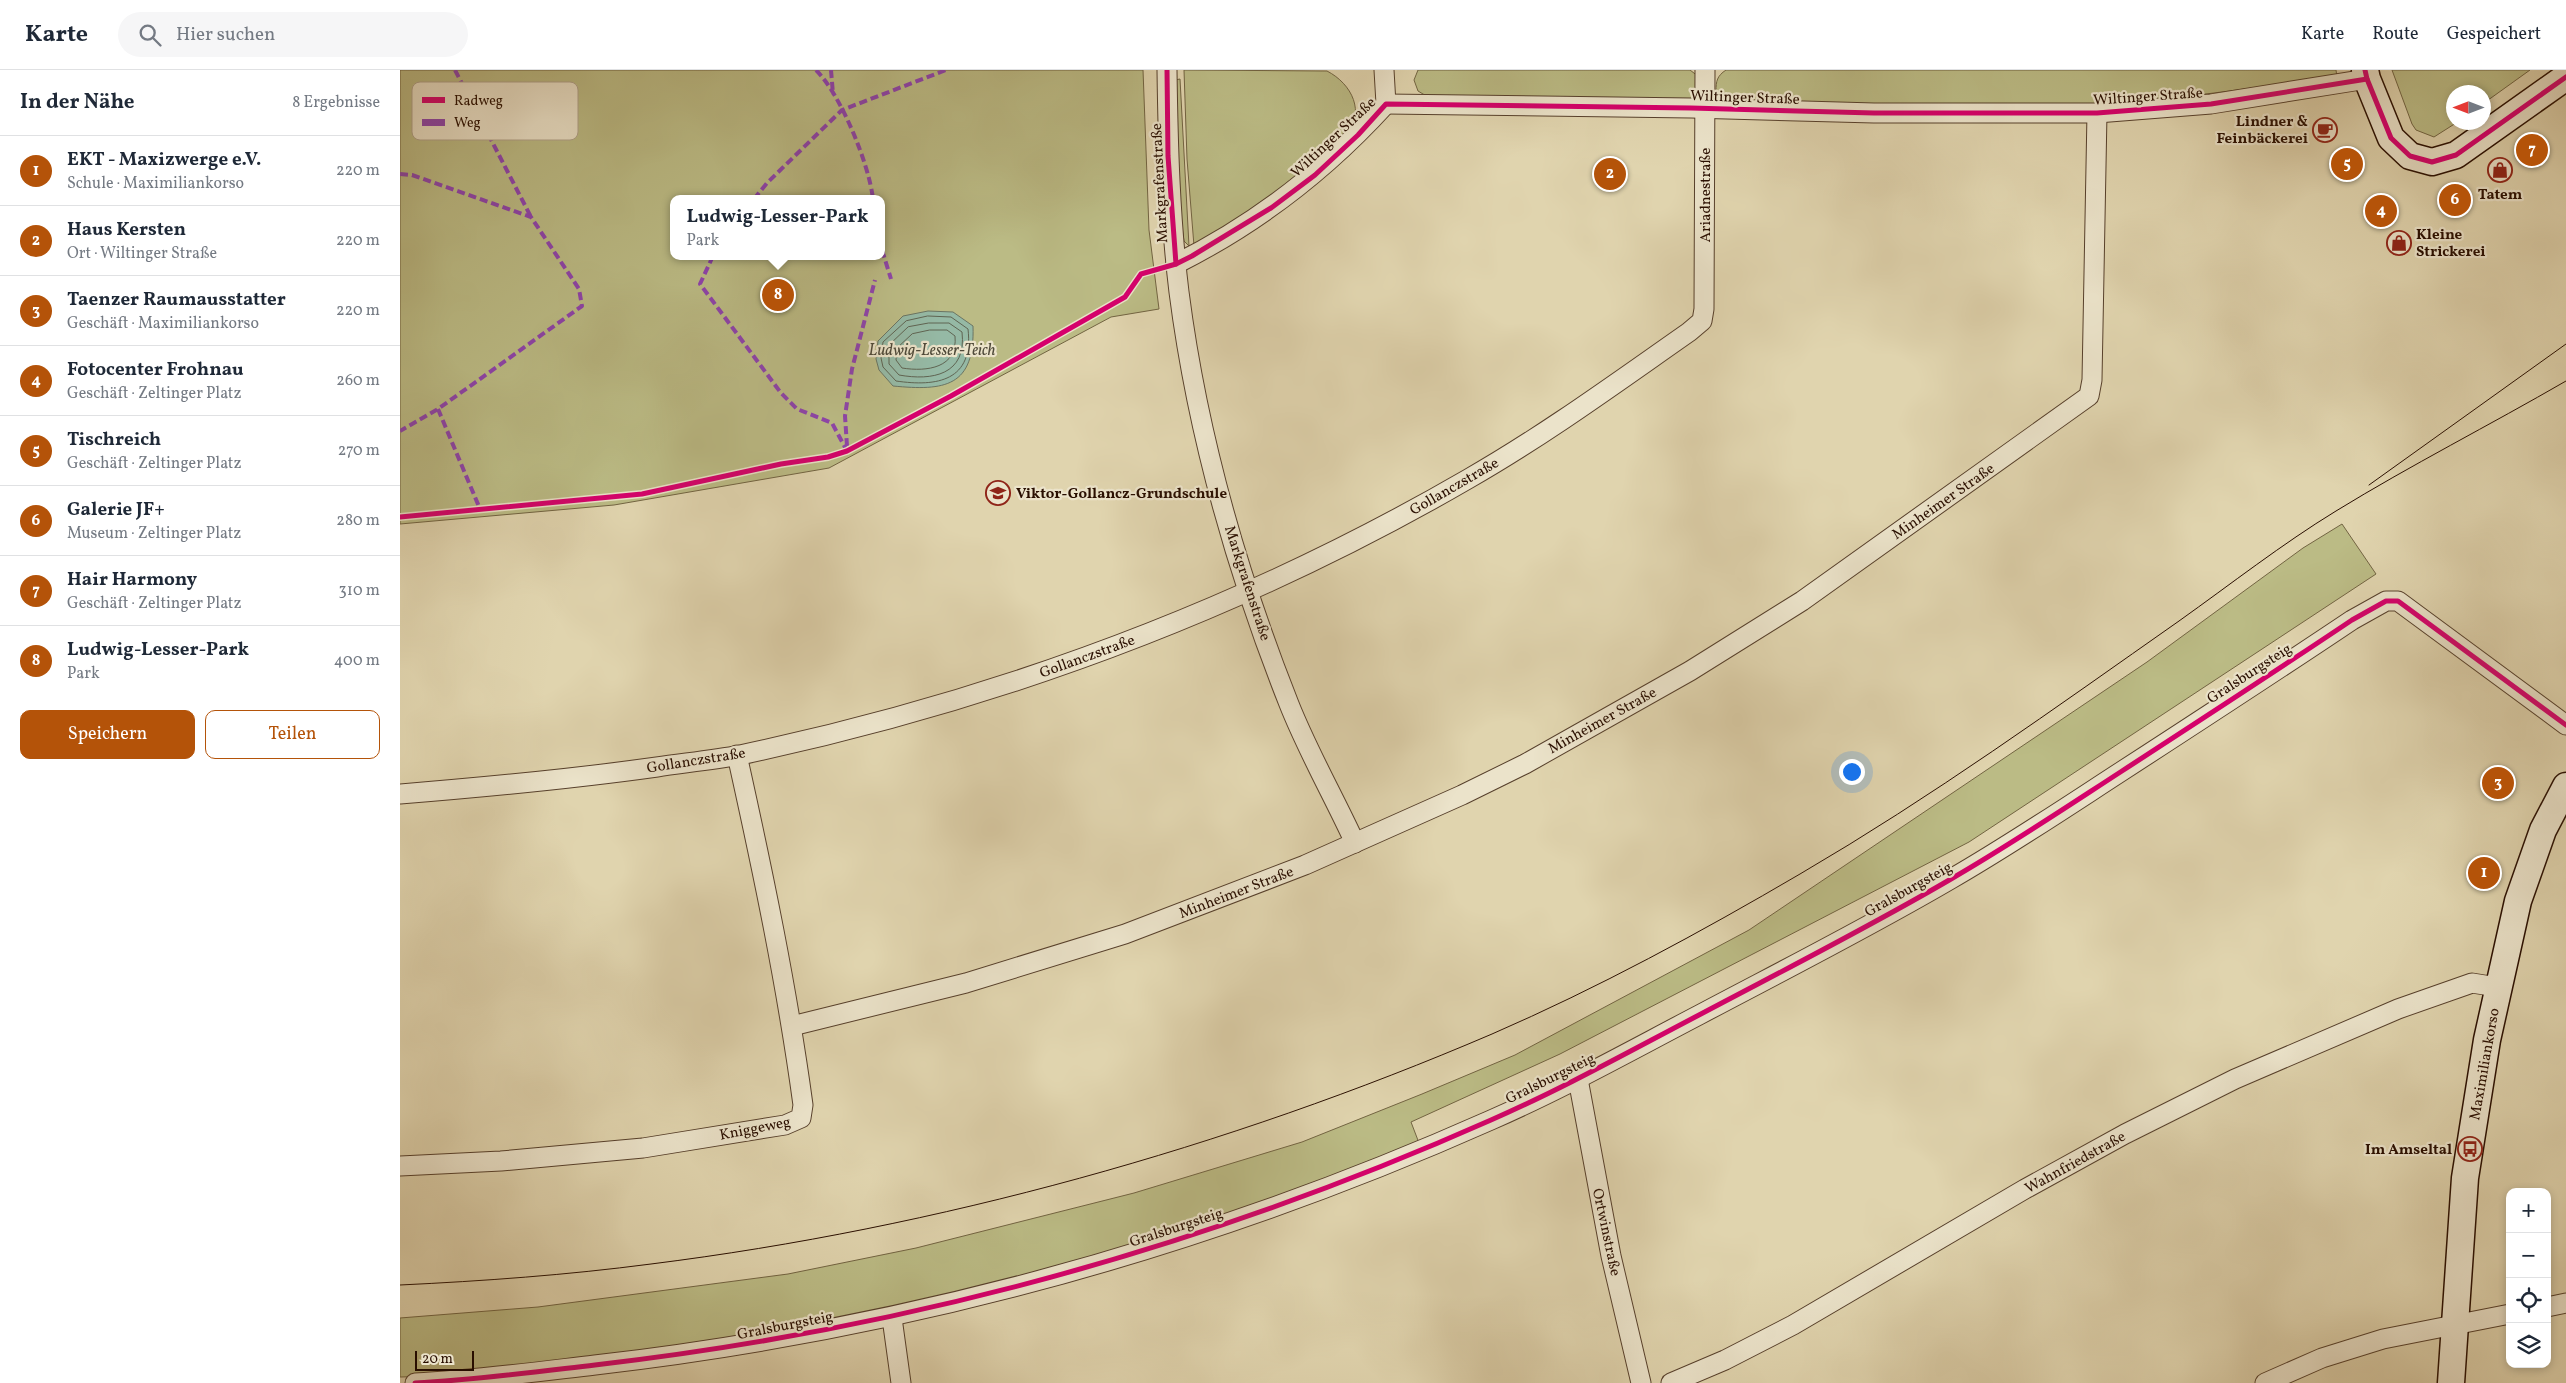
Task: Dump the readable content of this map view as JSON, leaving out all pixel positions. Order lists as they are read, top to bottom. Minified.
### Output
{"streets":{"street":["Wiltinger Straße","Markgrafenstraße","Ariadnestraße","Gollanczstraße","Minheimer Straße","Gralsburgsteig","Maximiliankorso","Kniggeweg","Wahnfriedstraße","Ortwinstraße"]},"crossings":[["Wiltinger Straße","Markgrafenstraße"],["Wiltinger Straße","Ariadnestraße"],["Wiltinger Straße","Minheimer Straße"],["Markgrafenstraße","Gollanczstraße"],["Markgrafenstraße","Minheimer Straße"],["Ariadnestraße","Gollanczstraße"],["Gollanczstraße","Kniggeweg"],["Minheimer Straße","Kniggeweg"],["Gralsburgsteig","Ortwinstraße"],["Maximiliankorso","Wahnfriedstraße"]],"water":["Ludwig-Lesser-Teich"],"places":{"cafe":["Lindner & Feinbäckerei"],"shop":["Tatem","Kleine Strickerei"],"school or university":["Viktor-Gollancz-Grundschule"],"bus stop":["Im Amseltal"]},"legend":["Radweg","Weg"],"scale_bar":"20 m","north":"left","page":{"header":"Karte","search":"Hier suchen","nav":["Karte","Route","Gespeichert"],"heading":["In der Nähe","8 Ergebnisse"],"pins":["7","5","2","6","4","8","3","1"],"list":[{"mark":"1","name":"EKT - Maxizwerge e.V.","note":"Schule · Maximiliankorso","value":"220 m"},{"mark":"2","name":"Haus Kersten","note":"Ort · Wiltinger Straße","value":"220 m"},{"mark":"3","name":"Taenzer Raumausstatter","note":"Geschäft · Maximiliankorso","value":"220 m"},{"mark":"4","name":"Fotocenter Frohnau","note":"Geschäft · Zeltinger Platz","value":"260 m"},{"mark":"5","name":"Tischreich","note":"Geschäft · Zeltinger Platz","value":"270 m"},{"mark":"6","name":"Galerie JF+","note":"Museum · Zeltinger Platz","value":"280 m"},{"mark":"7","name":"Hair Harmony","note":"Geschäft · Zeltinger Platz","value":"310 m"},{"mark":"8","name":"Ludwig-Lesser-Park","note":"Park","value":"400 m"}],"popup":["Ludwig-Lesser-Park","Park"],"buttons":["Speichern","Teilen"],"map_buttons":["+","−"],"scale":"20 m"}}
